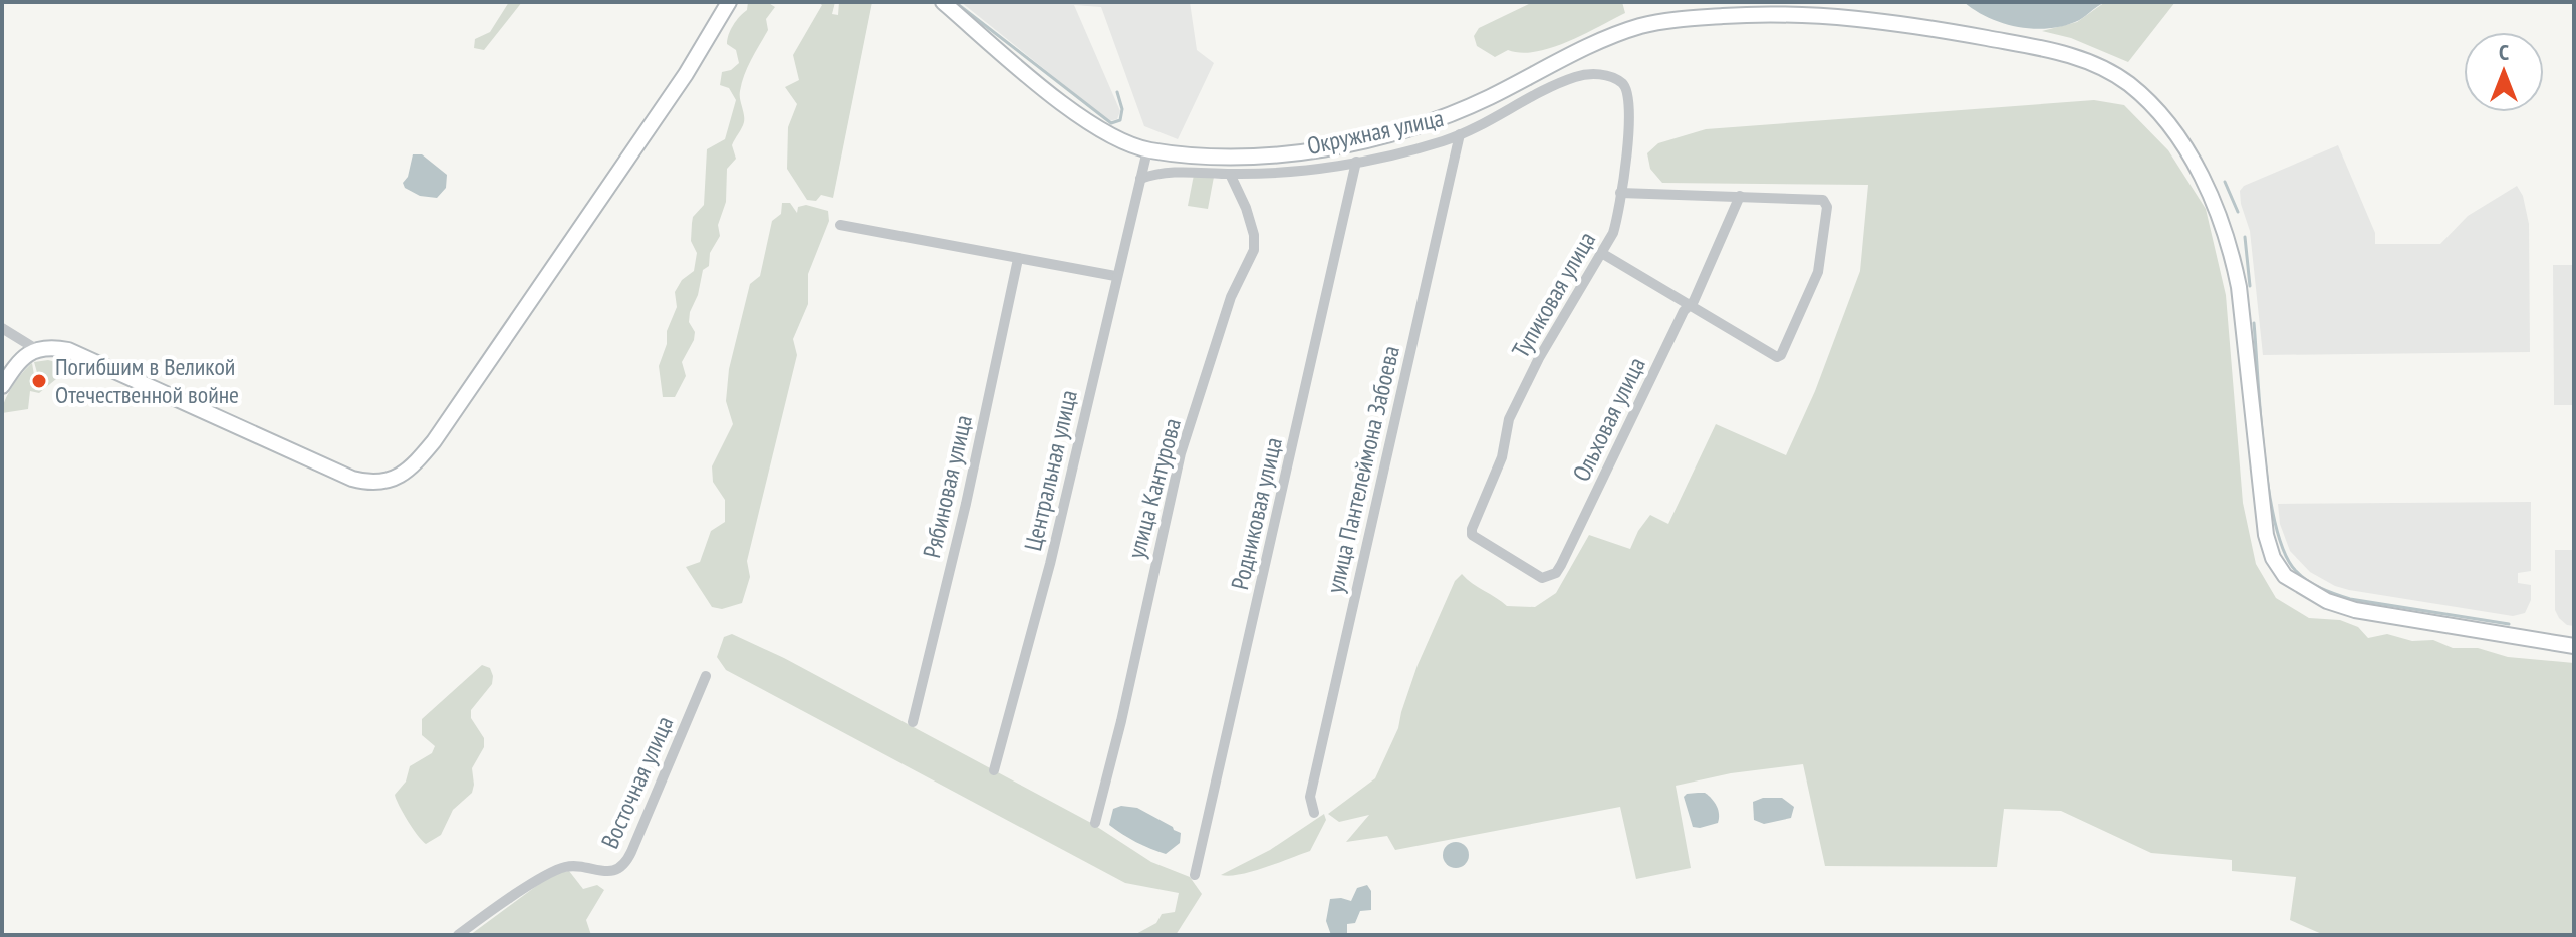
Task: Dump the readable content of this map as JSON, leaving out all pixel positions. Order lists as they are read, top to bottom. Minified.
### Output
{"streets":{"street":["Окружная улица","Тупиковая улица","Ольховая улица","улица Пантелеймона Забоева","Центральная улица","Рябиновая улица","улица Кантурова","Родниковая улица","Восточная улица"]},"crossings":[["Окружная улица","Тупиковая улица"],["Окружная улица","улица Пантелеймона Забоева"],["Окружная улица","Центральная улица"],["Окружная улица","улица Кантурова"],["Окружная улица","Родниковая улица"],["Тупиковая улица","Ольховая улица"]],"places":["Погибшим в Великой Отечественной войне"],"north":"top"}
